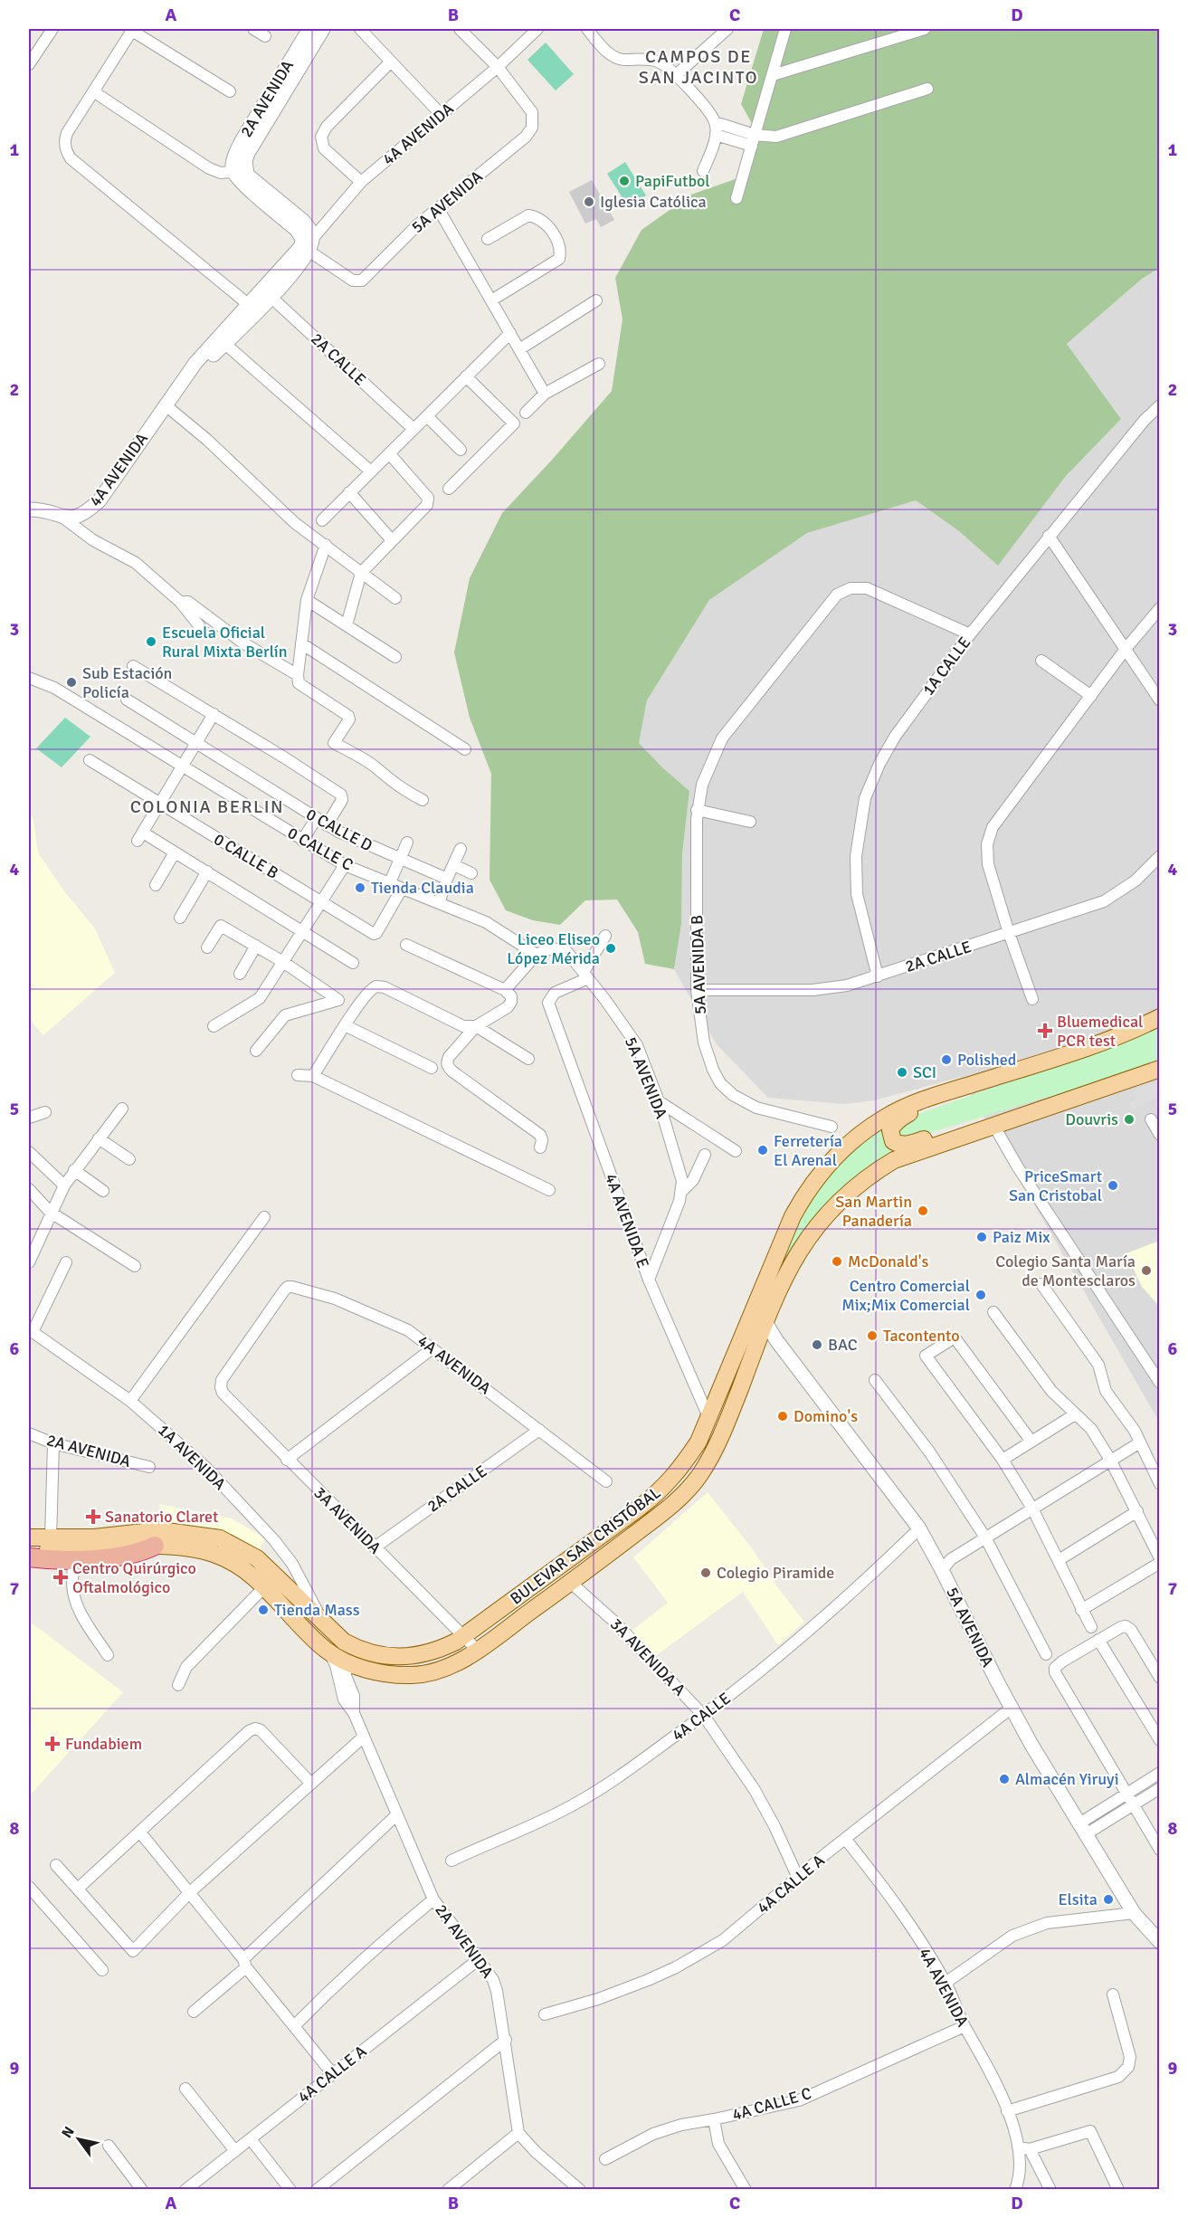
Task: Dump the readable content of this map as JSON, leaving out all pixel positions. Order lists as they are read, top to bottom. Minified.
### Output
{"streets":{"main road":["BULEVAR SAN CRISTÓBAL"],"street":["2A AVENIDA","4A AVENIDA","5A AVENIDA","2A CALLE","1A CALLE","0 CALLE D","0 CALLE C","0 CALLE B","5A AVENIDA B","4A AVENIDA E","1A AVENIDA","3A AVENIDA","3A AVENIDA A","4A CALLE","4A CALLE A","4A CALLE C"]},"crossings":[["2A AVENIDA","BULEVAR SAN CRISTÓBAL"],["2A AVENIDA","4A CALLE A"],["4A AVENIDA","5A AVENIDA"],["4A AVENIDA","2A CALLE"],["4A AVENIDA","3A AVENIDA"],["4A AVENIDA","4A CALLE A"],["4A AVENIDA","4A CALLE C"],["5A AVENIDA","0 CALLE C"],["5A AVENIDA","4A AVENIDA E"],["5A AVENIDA","BULEVAR SAN CRISTÓBAL"],["5A AVENIDA","4A CALLE"],["5A AVENIDA","4A CALLE A"],["2A CALLE","1A CALLE"],["2A CALLE","5A AVENIDA B"],["2A CALLE","3A AVENIDA"],["1A CALLE","5A AVENIDA B"],["0 CALLE C","0 CALLE B"],["4A AVENIDA E","BULEVAR SAN CRISTÓBAL"],["1A AVENIDA","BULEVAR SAN CRISTÓBAL"],["3A AVENIDA","BULEVAR SAN CRISTÓBAL"],["BULEVAR SAN CRISTÓBAL","3A AVENIDA A"],["3A AVENIDA A","4A CALLE"],["3A AVENIDA A","4A CALLE A"]],"districts":["CAMPOS DE SAN JACINTO","COLONIA BERLIN"],"places":{"other":["PapiFutbol","Iglesia Católica","Escuela Oficial Rural Mixta Berlín","Sub Estación Policía","Tienda Claudia","Liceo Eliseo López Mérida","Polished","SCI","Douvris","Ferretería El Arenal","PriceSmart San Cristobal","San Martin Panadería","Paiz Mix","McDonald's","Colegio Santa María de Montesclaros","Centro Comercial Mix;Mix Comercial","Tacontento","BAC","Domino's","Colegio Piramide","Tienda Mass","Almacén Yiruyi","Elsita"],"health":["Bluemedical PCR test","Sanatorio Claret","Centro Quirúrgico Oftalmológico","Fundabiem"]},"north":"top left","grid":{"columns":["A","B","C","D"],"rows":["1","2","3","4","5","6","7","8","9"]}}
